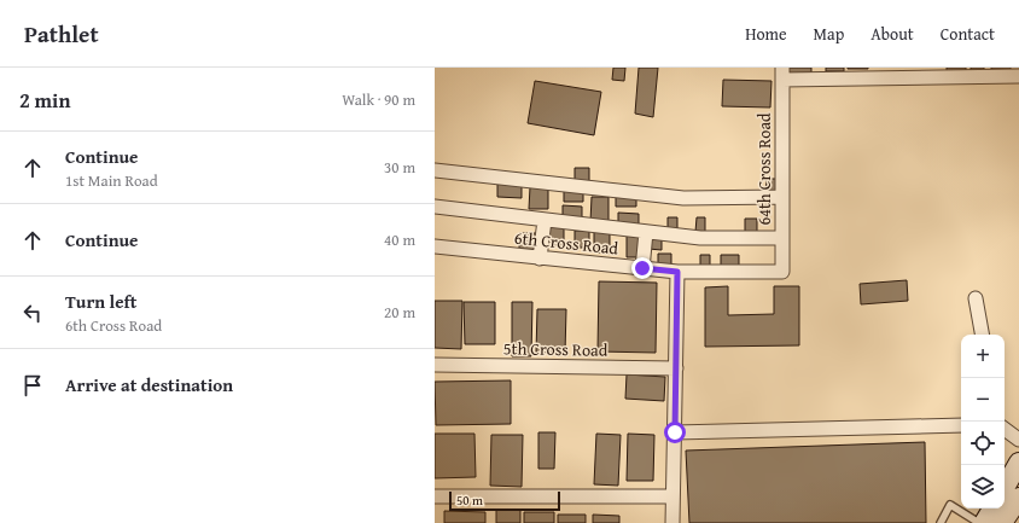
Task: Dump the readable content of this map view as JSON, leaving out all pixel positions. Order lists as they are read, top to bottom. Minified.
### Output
{"streets":{"street":["64th Cross Road","6th Cross Road","5th Cross Road"]},"crossings":[["64th Cross Road","6th Cross Road"]],"scale_bar":"50 m","page":{"header":"Pathlet","nav":["Home","Map","About","Contact"],"heading":["2 min","Walk · 90 m"],"list":[["Continue","1st Main Road","30 m"],["Continue","40 m"],["Turn left","6th Cross Road","20 m"],"Arrive at destination"],"map_buttons":["+","−"],"scale":"50 m"}}
